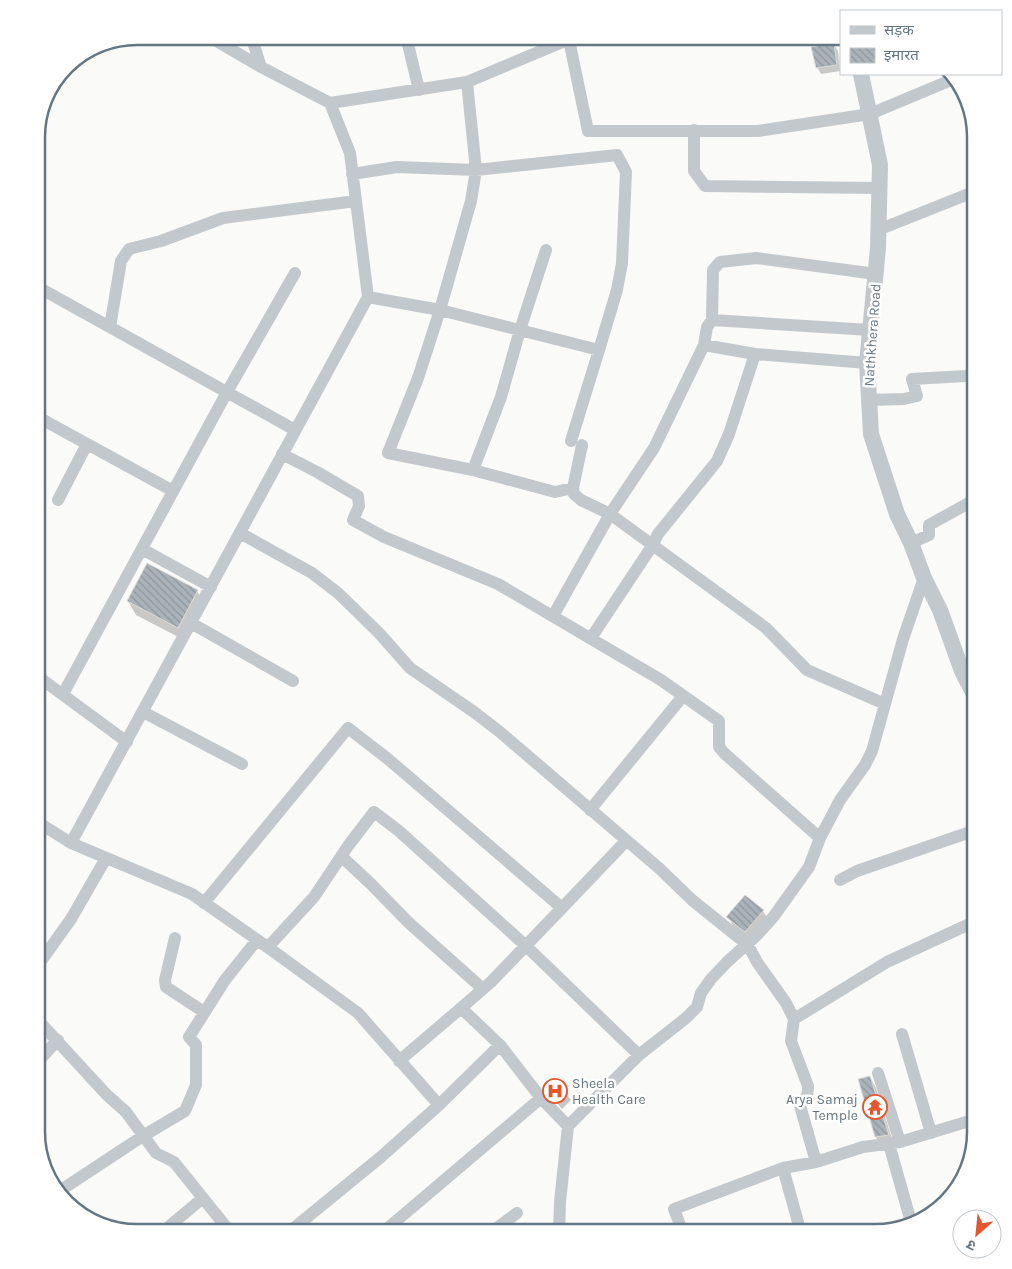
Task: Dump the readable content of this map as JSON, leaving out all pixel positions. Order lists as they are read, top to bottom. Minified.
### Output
{"streets":{"street":["Nathkhera Road"]},"places":{"hospital":["Sheela Health Care"],"temple":["Arya Samaj Temple"]},"legend":["सड़क","इमारत"],"north":"bottom left"}
